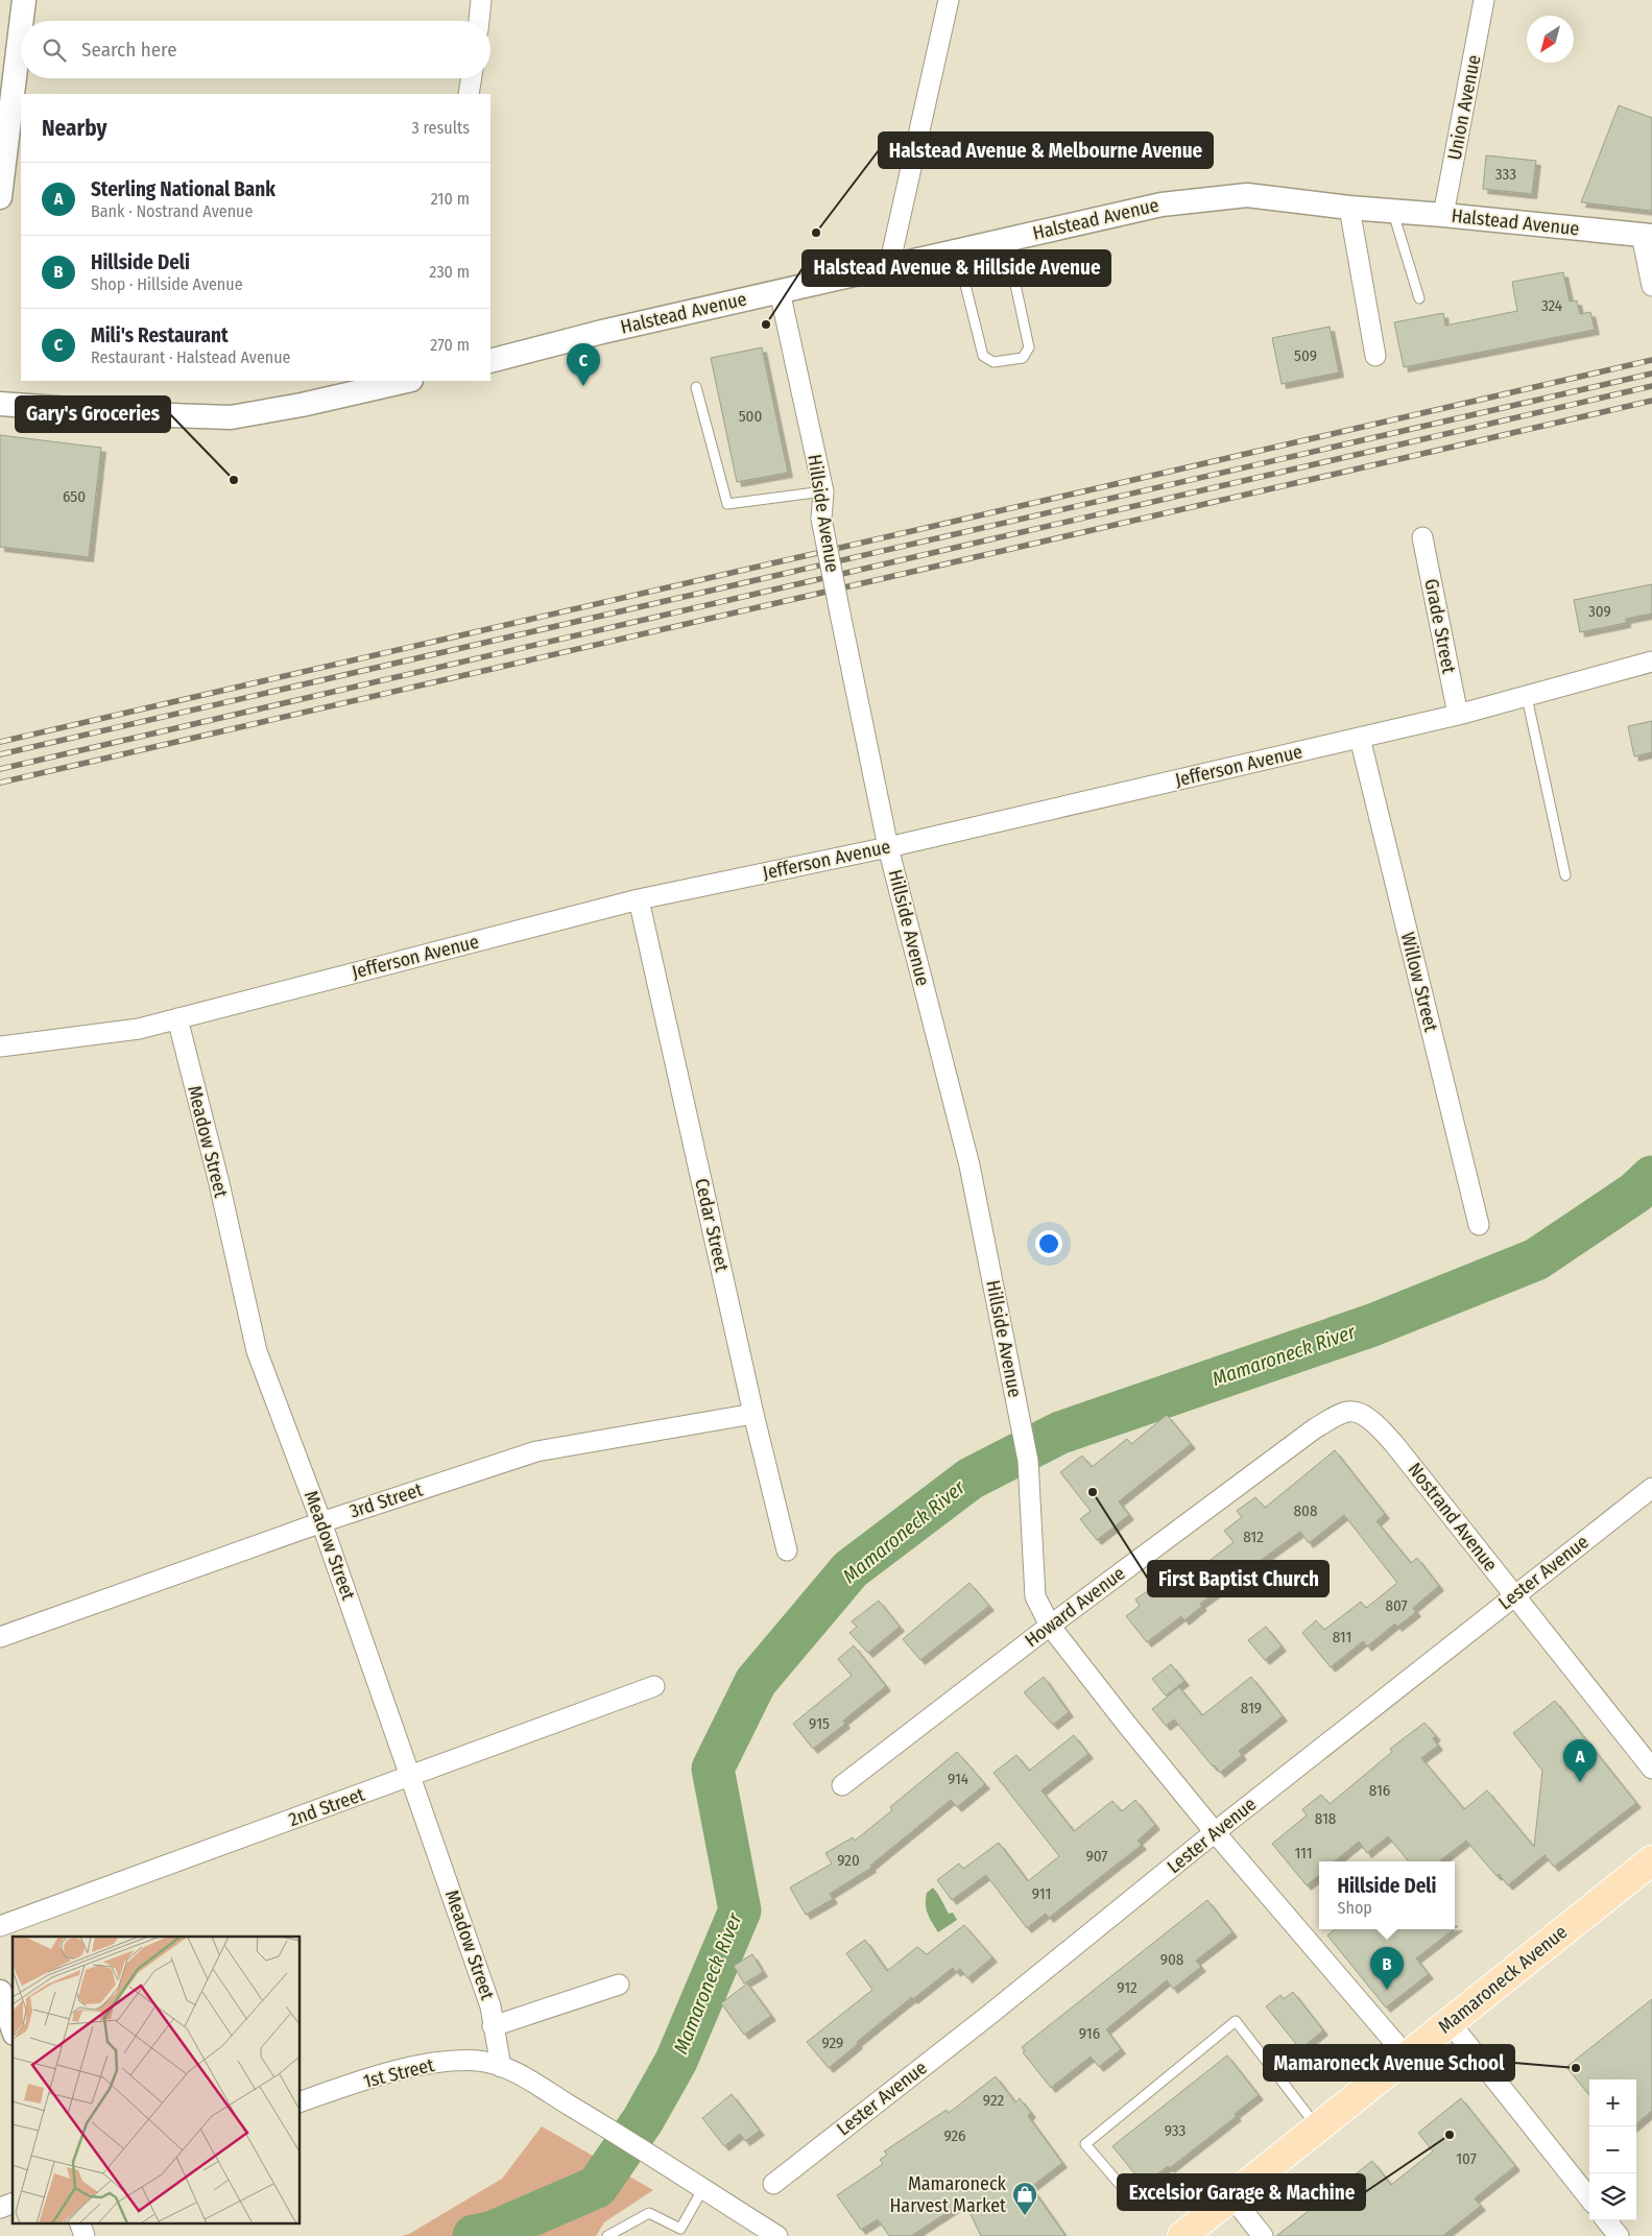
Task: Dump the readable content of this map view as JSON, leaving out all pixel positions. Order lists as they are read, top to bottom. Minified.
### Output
{"streets":{"main road":["Mamaroneck Avenue"],"street":["Union Avenue","Halstead Avenue","Hillside Avenue","Grade Street","Jefferson Avenue","Willow Street","Meadow Street","Cedar Street","3rd Street","Nostrand Avenue","Lester Avenue","Howard Avenue","2nd Street","1st Street"]},"crossings":[["Union Avenue","Halstead Avenue"],["Halstead Avenue","Hillside Avenue"],["Hillside Avenue","Jefferson Avenue"],["Hillside Avenue","Lester Avenue"],["Hillside Avenue","Howard Avenue"],["Grade Street","Jefferson Avenue"],["Jefferson Avenue","Willow Street"],["Jefferson Avenue","Meadow Street"],["Jefferson Avenue","Cedar Street"],["Meadow Street","3rd Street"],["Meadow Street","2nd Street"],["Meadow Street","1st Street"],["Cedar Street","3rd Street"],["Nostrand Avenue","Lester Avenue"],["Nostrand Avenue","Howard Avenue"]],"water":["Mamaroneck River"],"places":{"other":["Halstead Avenue & Melbourne Avenue","Halstead Avenue & Hillside Avenue","Gary's Groceries","First Baptist Church","Mamaroneck Avenue School","Excelsior Garage & Machine"],"shop":["Mamaroneck Harvest Market"]},"house_numbers":["333","324","509","500","650","309","808","812","807","811","819","915","914","816","818","111","907","920","911","908","912","916","929","922","933","926","107"],"north":"bottom left","page":{"search":"Search here","heading":["Nearby","3 results"],"list":[{"mark":"A","name":"Sterling National Bank","note":"Bank · Nostrand Avenue","value":"210 m"},{"mark":"B","name":"Hillside Deli","note":"Shop · Hillside Avenue","value":"230 m"},{"mark":"C","name":"Mili's Restaurant","note":"Restaurant · Halstead Avenue","value":"270 m"}],"pins":["C","A","B"],"popup":["Hillside Deli","Shop"],"map_buttons":["+","−"]}}
